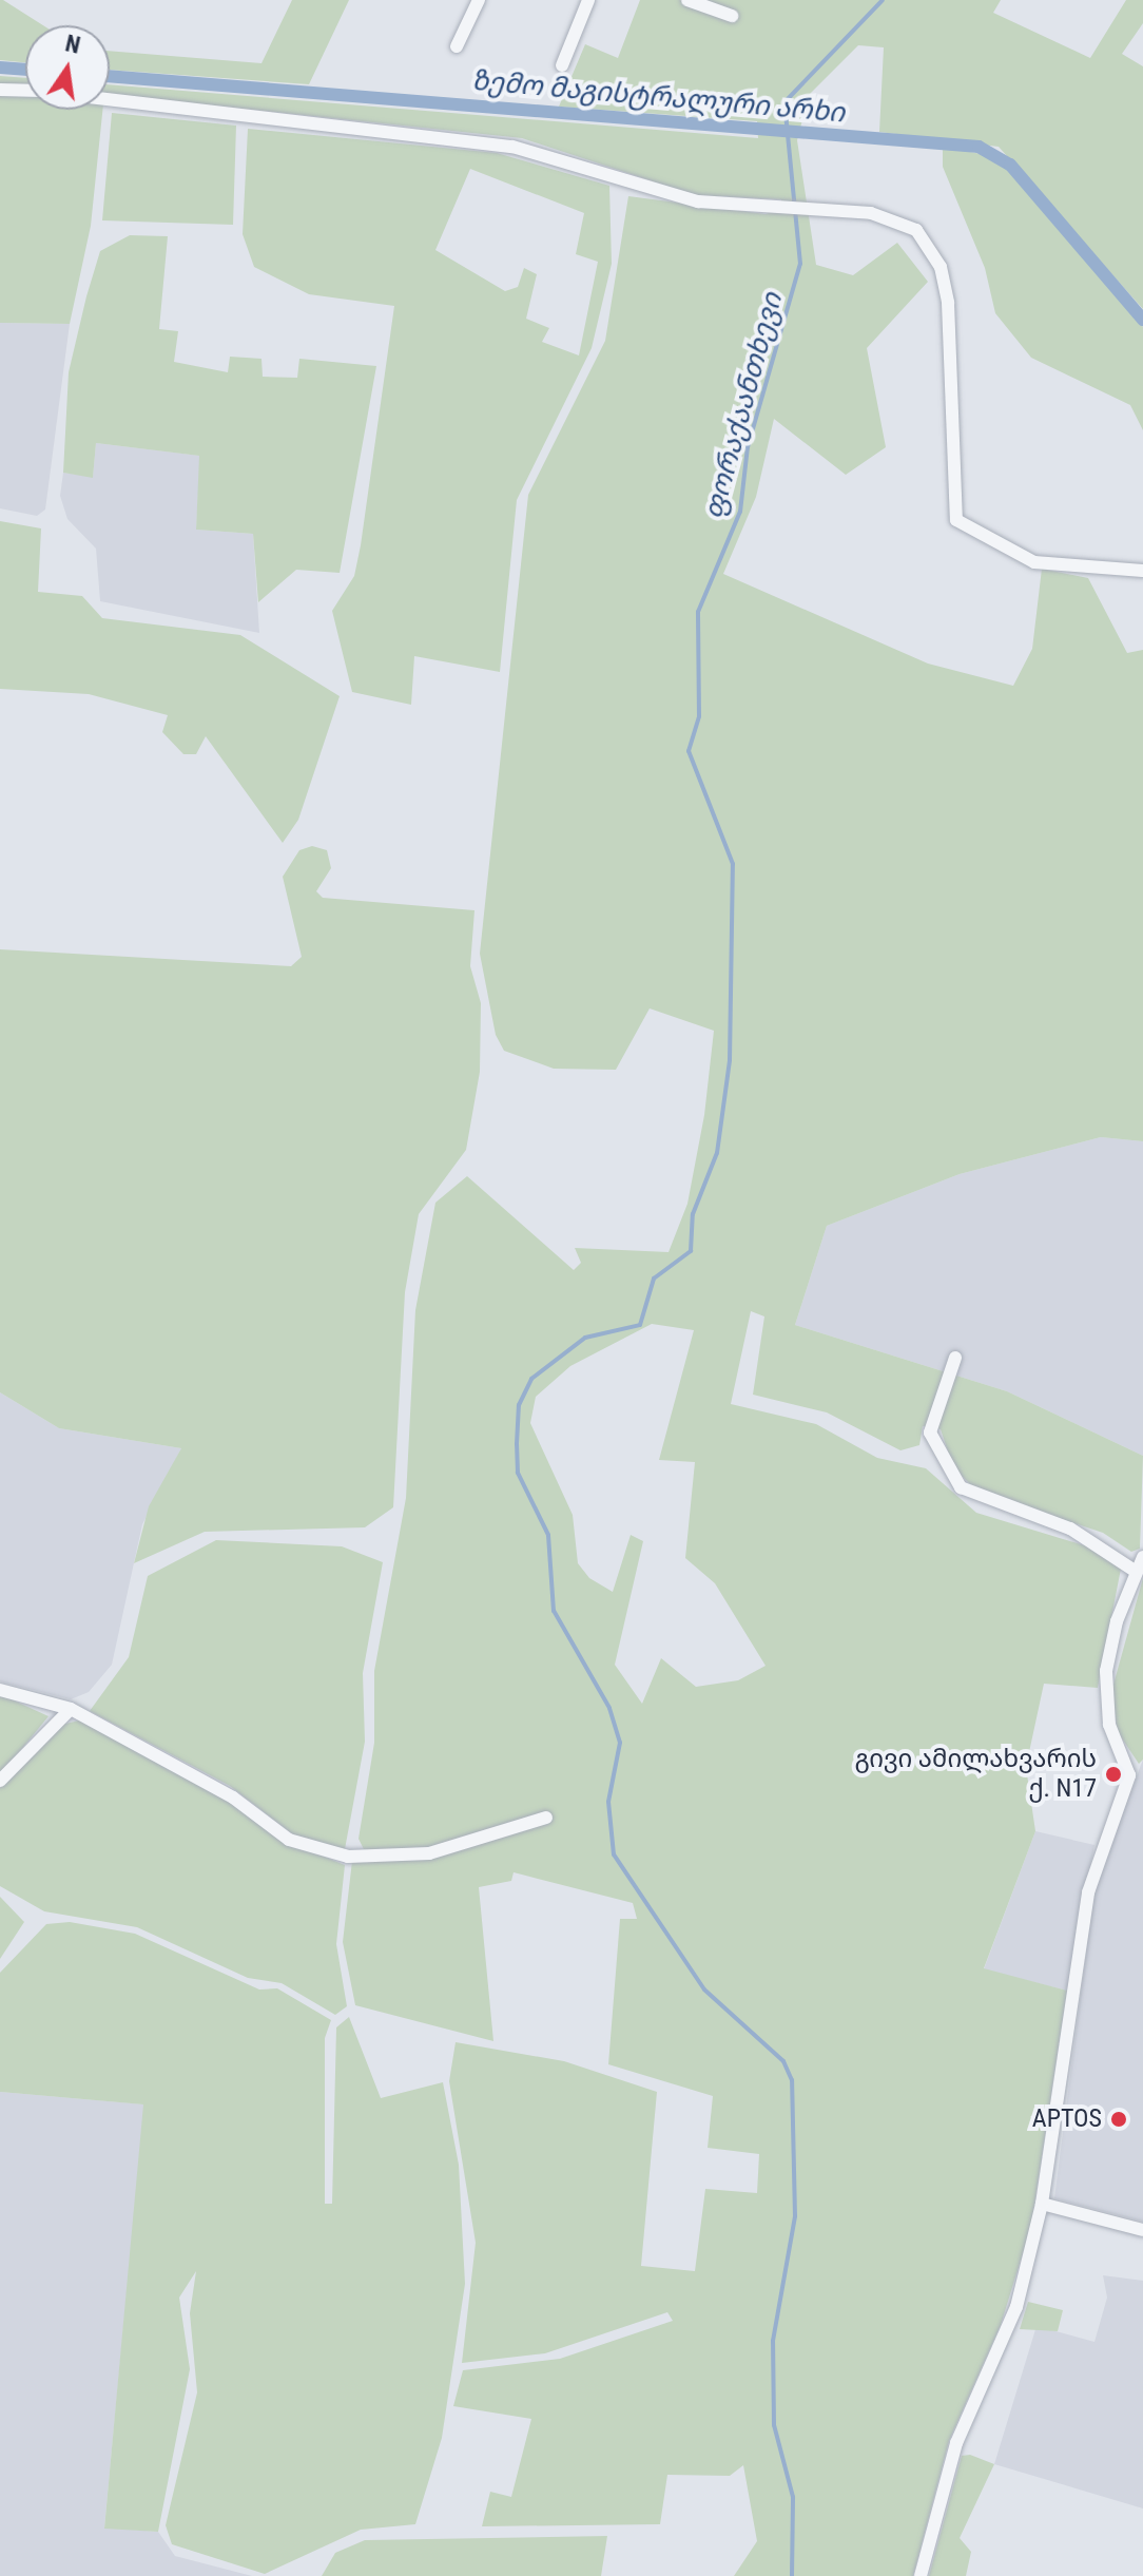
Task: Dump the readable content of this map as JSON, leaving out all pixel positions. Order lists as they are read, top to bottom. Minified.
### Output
{"water":["ზემო მაგისტრალური არხი","ფორაქაანთხევი"],"places":["გივი ამილახვარის ქ. N17","APTOS"],"north":"top"}
